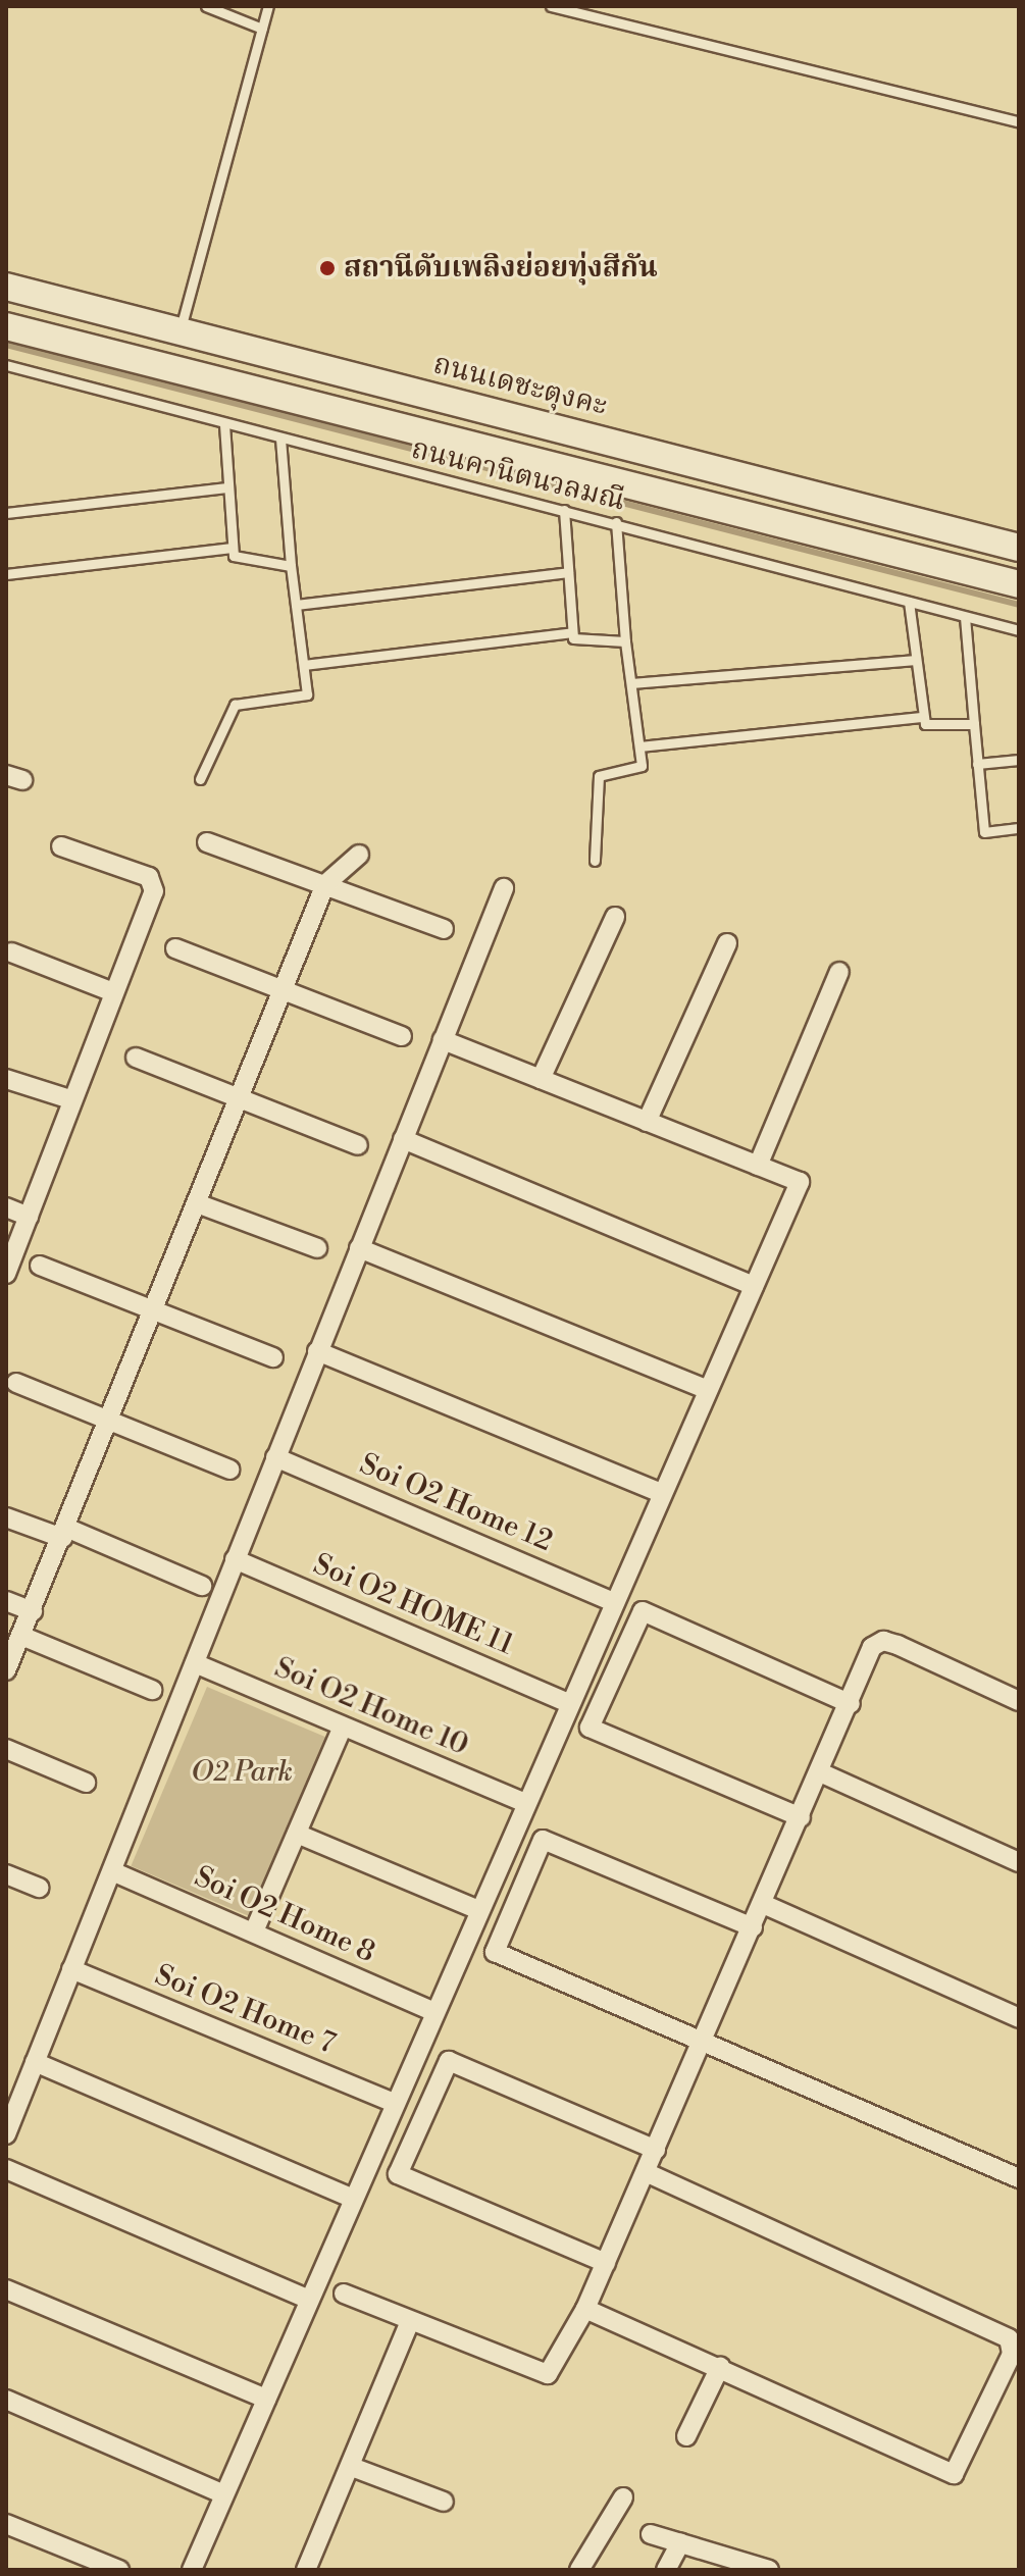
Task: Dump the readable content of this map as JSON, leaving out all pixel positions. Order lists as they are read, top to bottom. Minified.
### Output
{"streets":{"street":["ถนนเดชะตุงคะ","Soi O2 Home 12","Soi O2 HOME 11","Soi O2 Home 10","Soi O2 Home 8","Soi O2 Home 7"],"lane":["ถนนคานิตนวลมณี"]},"parks":["O2 Park"],"places":["สถานีดับเพลิงย่อยทุ่งสีกัน"]}
